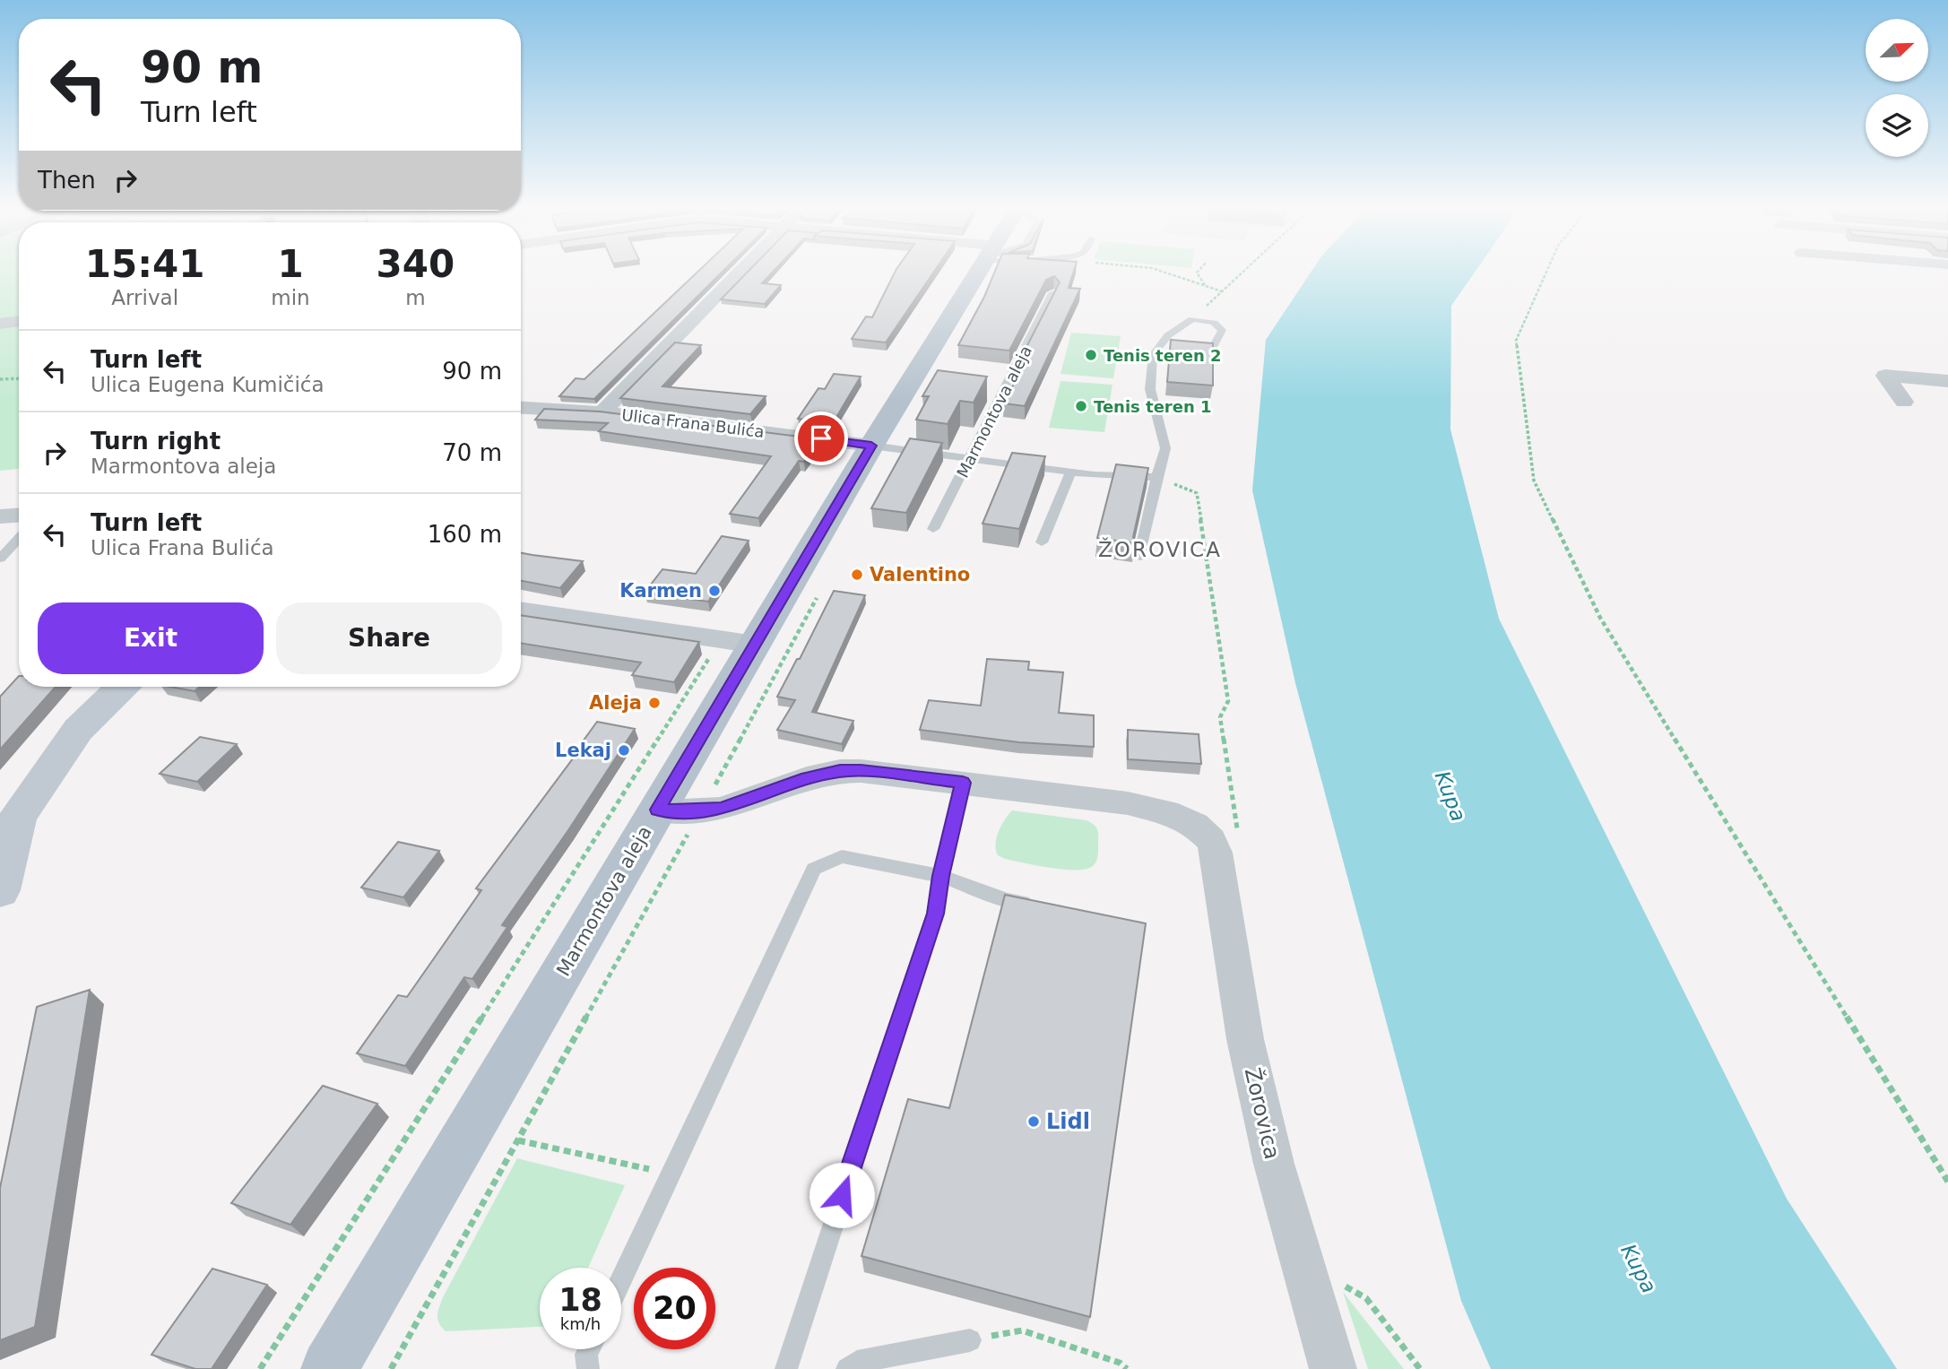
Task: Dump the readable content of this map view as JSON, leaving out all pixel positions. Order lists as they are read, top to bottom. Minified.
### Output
{"streets":{"main road":["Marmontova aleja"],"street":["Ulica Frana Bulića","Žorovica"]},"crossings":[["Marmontova aleja","Ulica Frana Bulića"]],"districts":["ŽOROVICA"],"water":["Kupa"],"places":["Tenis teren 2","Tenis teren 1","Valentino","Karmen","Aleja","Lekaj","Lidl"],"north":"top right","page":{"turn":["90 m","Turn left"],"then":"Then","eta":["15:41","Arrival","1","min","340","m"],"list":[{"name":"Turn left","note":"Ulica Eugena Kumičića","value":"90 m"},{"name":"Turn right","note":"Marmontova aleja","value":"70 m"},{"name":"Turn left","note":"Ulica Frana Bulića","value":"160 m"}],"buttons":["Exit","Share"],"speed":"18 km/h","limit":"20"}}
